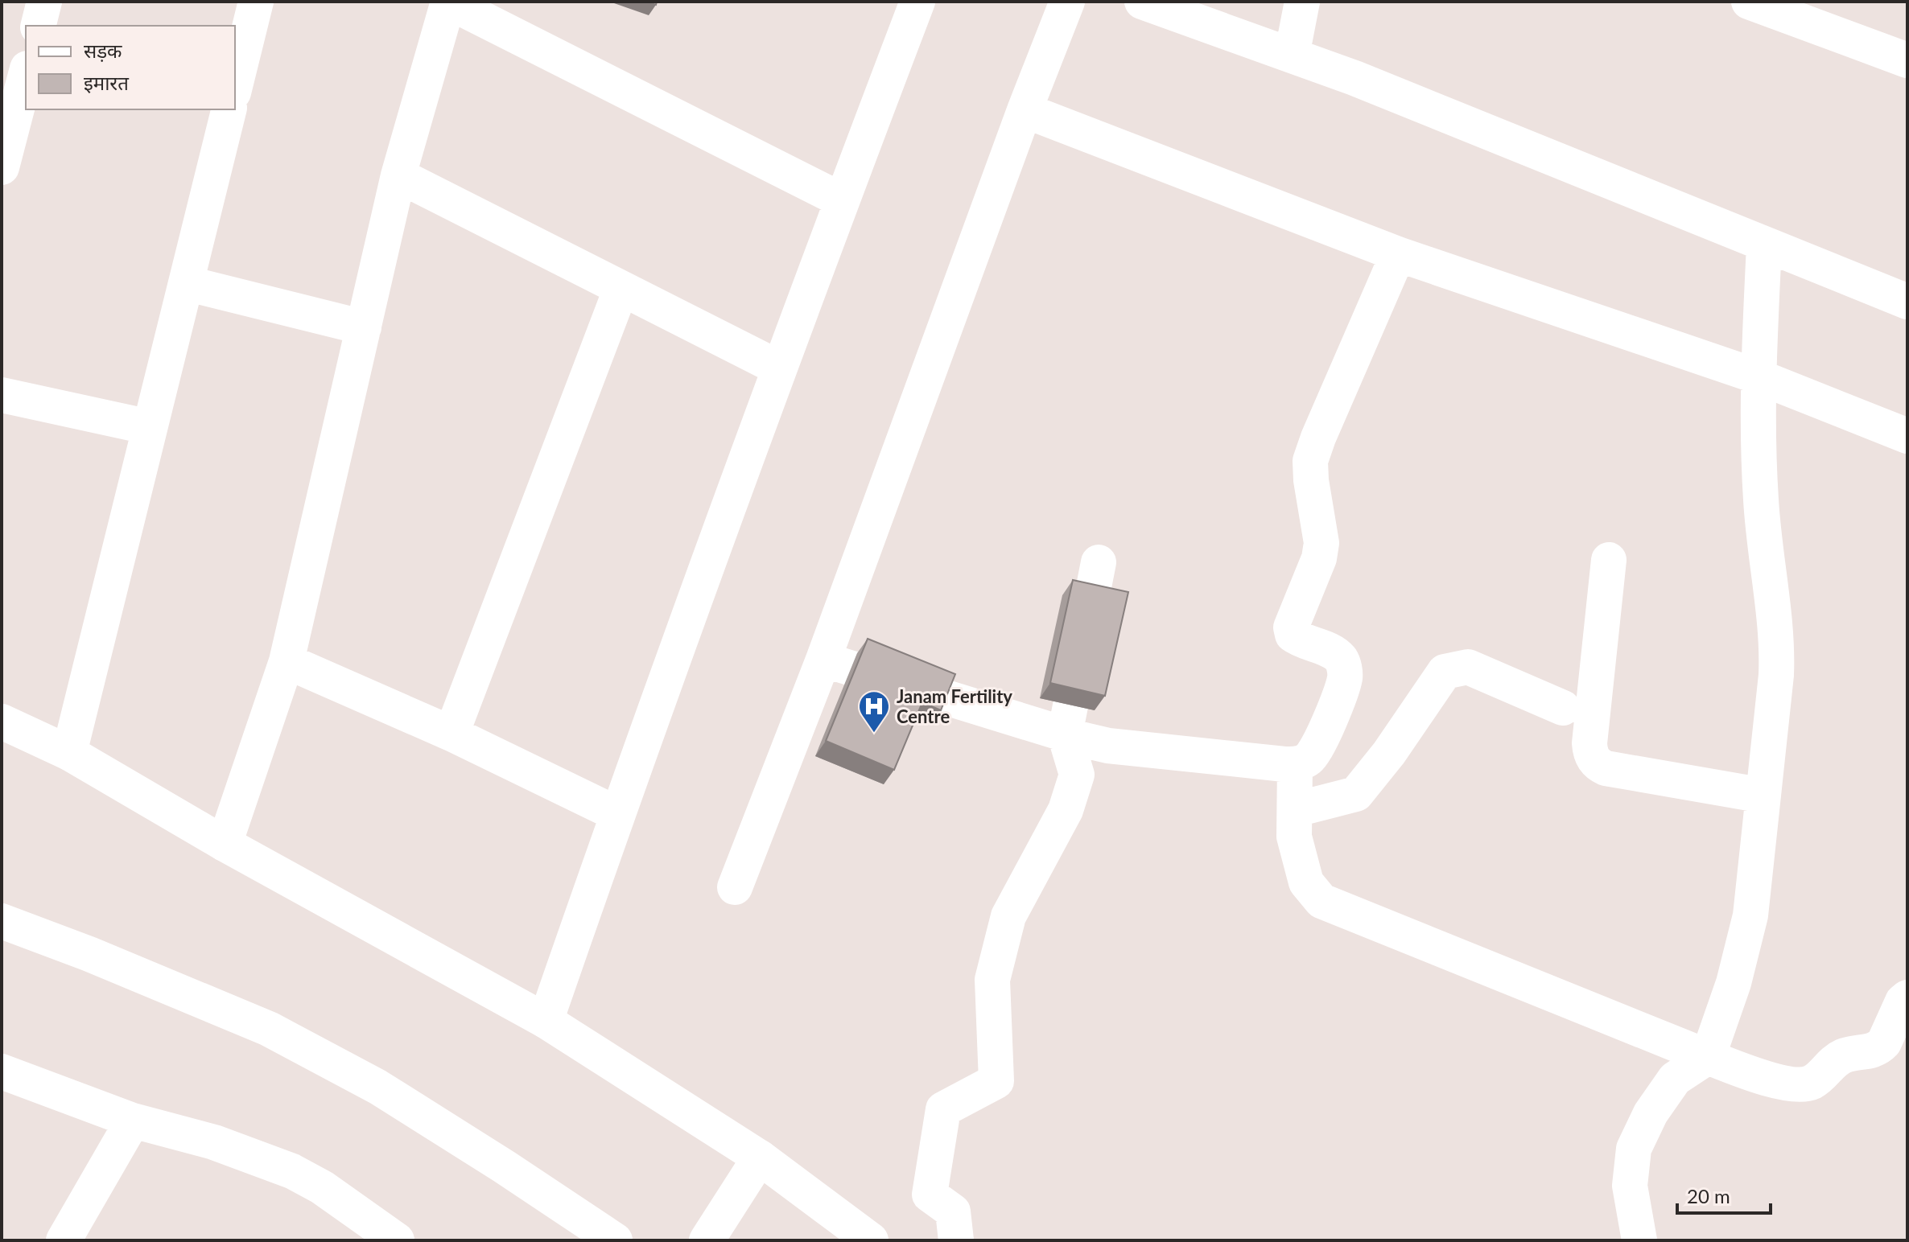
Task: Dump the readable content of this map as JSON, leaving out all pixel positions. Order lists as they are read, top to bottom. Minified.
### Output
{"places":{"hospital":["Janam Fertility Centre"]},"legend":["सड़क","इमारत"],"scale_bar":"20 m"}
